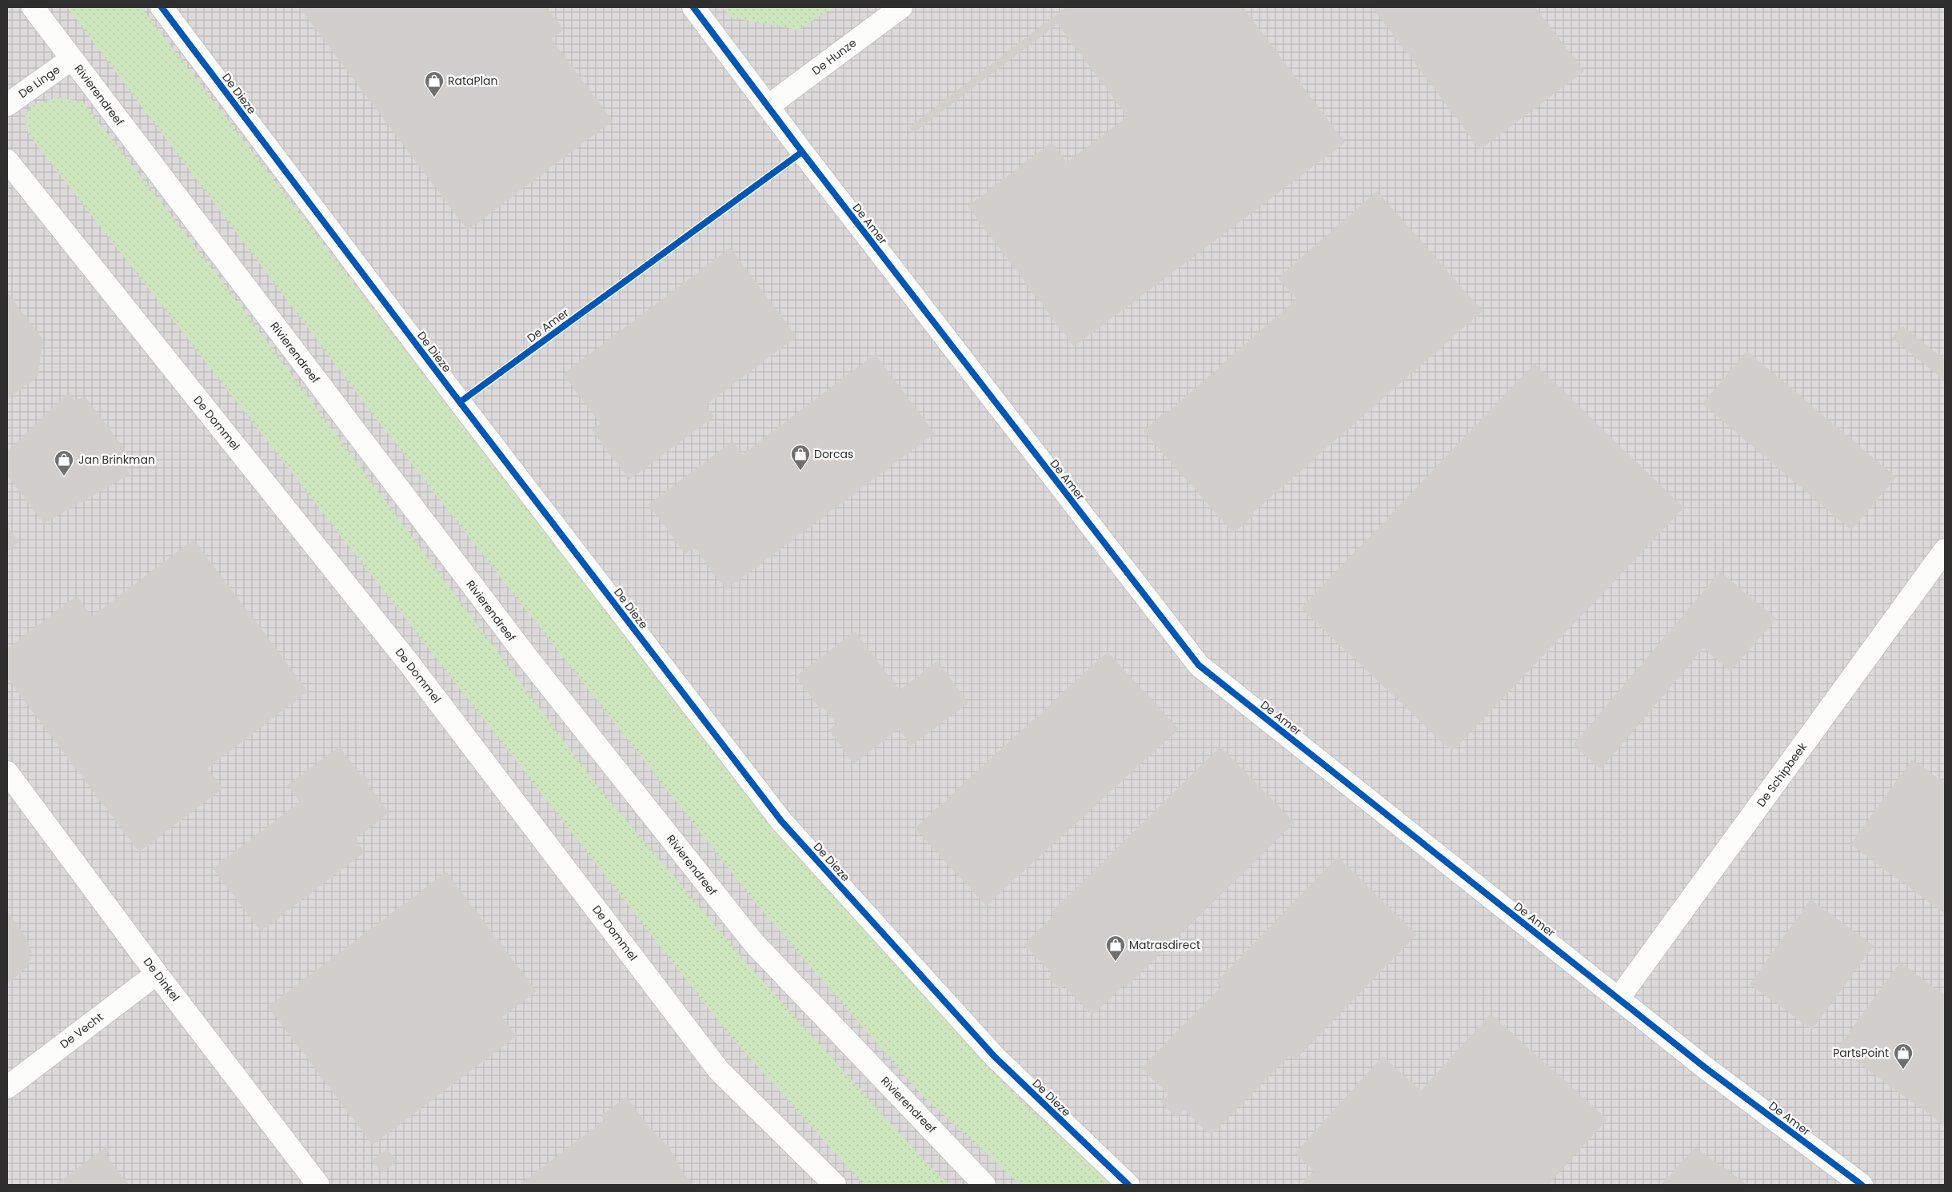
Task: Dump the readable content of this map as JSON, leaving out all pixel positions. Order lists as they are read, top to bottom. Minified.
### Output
{"streets":{"street":["De Hunze","De Linge","De Dieze","Rivierendreef","De Amer","De Dommel","De Schipbeek","De Dinkel","De Vecht"]},"crossings":[["De Hunze","De Amer"],["De Linge","Rivierendreef"],["De Amer","De Schipbeek"],["De Dinkel","De Vecht"]],"places":{"shop":["RataPlan","Dorcas","Jan Brinkman","Matrasdirect","PartsPoint"]}}
